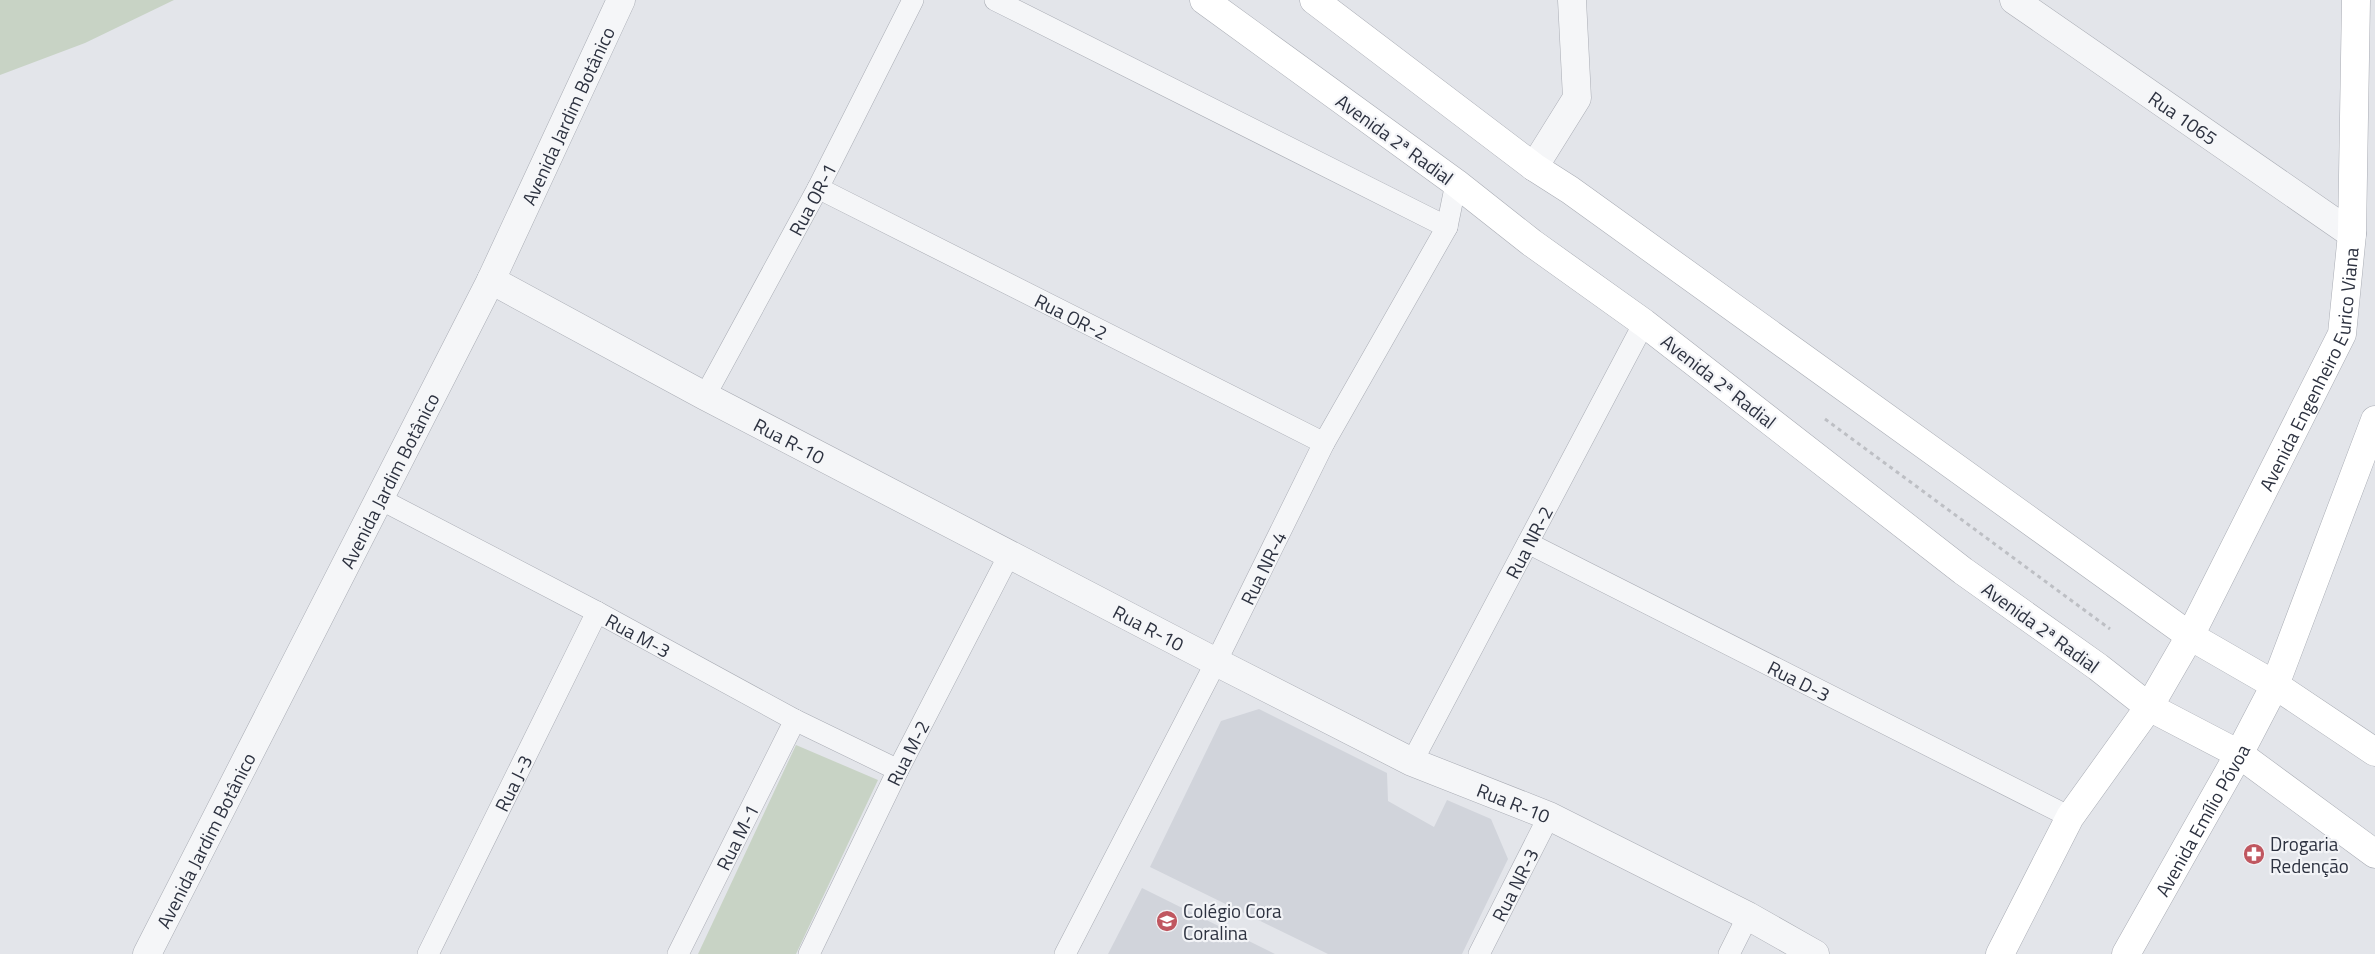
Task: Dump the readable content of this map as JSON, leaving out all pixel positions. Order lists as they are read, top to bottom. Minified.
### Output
{"streets":{"main road":["Avenida 2ª Radial","Avenida Engenheiro Eurico Viana","Avenida Emílio Póvoa"],"street":["Avenida Jardim Botânico","Rua 1065","Rua R-10"],"lane":["Rua OR-1","Rua OR-2","Rua NR-2","Rua NR-4","Rua M-3","Rua D-3","Rua M-2","Rua J-3","Rua M-1","Rua NR-3"]},"crossings":[["Avenida Jardim Botânico","Rua R-10"],["Avenida Jardim Botânico","Rua M-3"],["Rua 1065","Avenida Engenheiro Eurico Viana"],["Avenida 2ª Radial","Avenida Engenheiro Eurico Viana"],["Avenida 2ª Radial","Rua NR-2"],["Avenida 2ª Radial","Rua NR-4"],["Avenida 2ª Radial","Avenida Emílio Póvoa"],["Rua OR-1","Rua OR-2"],["Rua OR-1","Rua R-10"],["Rua OR-2","Rua NR-4"],["Rua R-10","Rua NR-2"],["Rua R-10","Rua NR-4"],["Rua R-10","Rua M-2"],["Rua R-10","Rua NR-3"],["Rua NR-2","Rua D-3"],["Rua M-3","Rua M-2"],["Rua M-3","Rua J-3"],["Rua M-3","Rua M-1"]],"places":{"pharmacy":["Drogaria Redenção"],"school or university":["Colégio Cora Coralina"]}}
